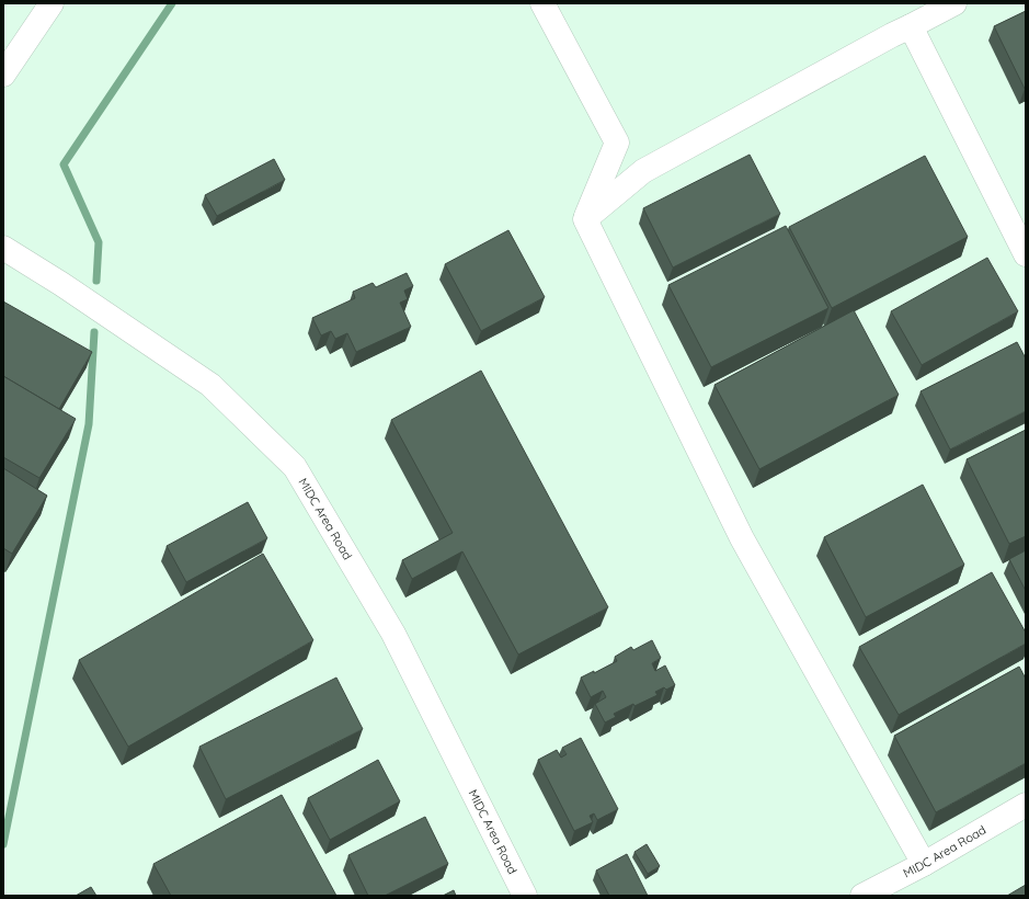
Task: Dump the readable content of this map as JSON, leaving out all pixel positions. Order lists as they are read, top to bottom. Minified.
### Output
{"streets":{"street":["MIDC Area Road"]}}
